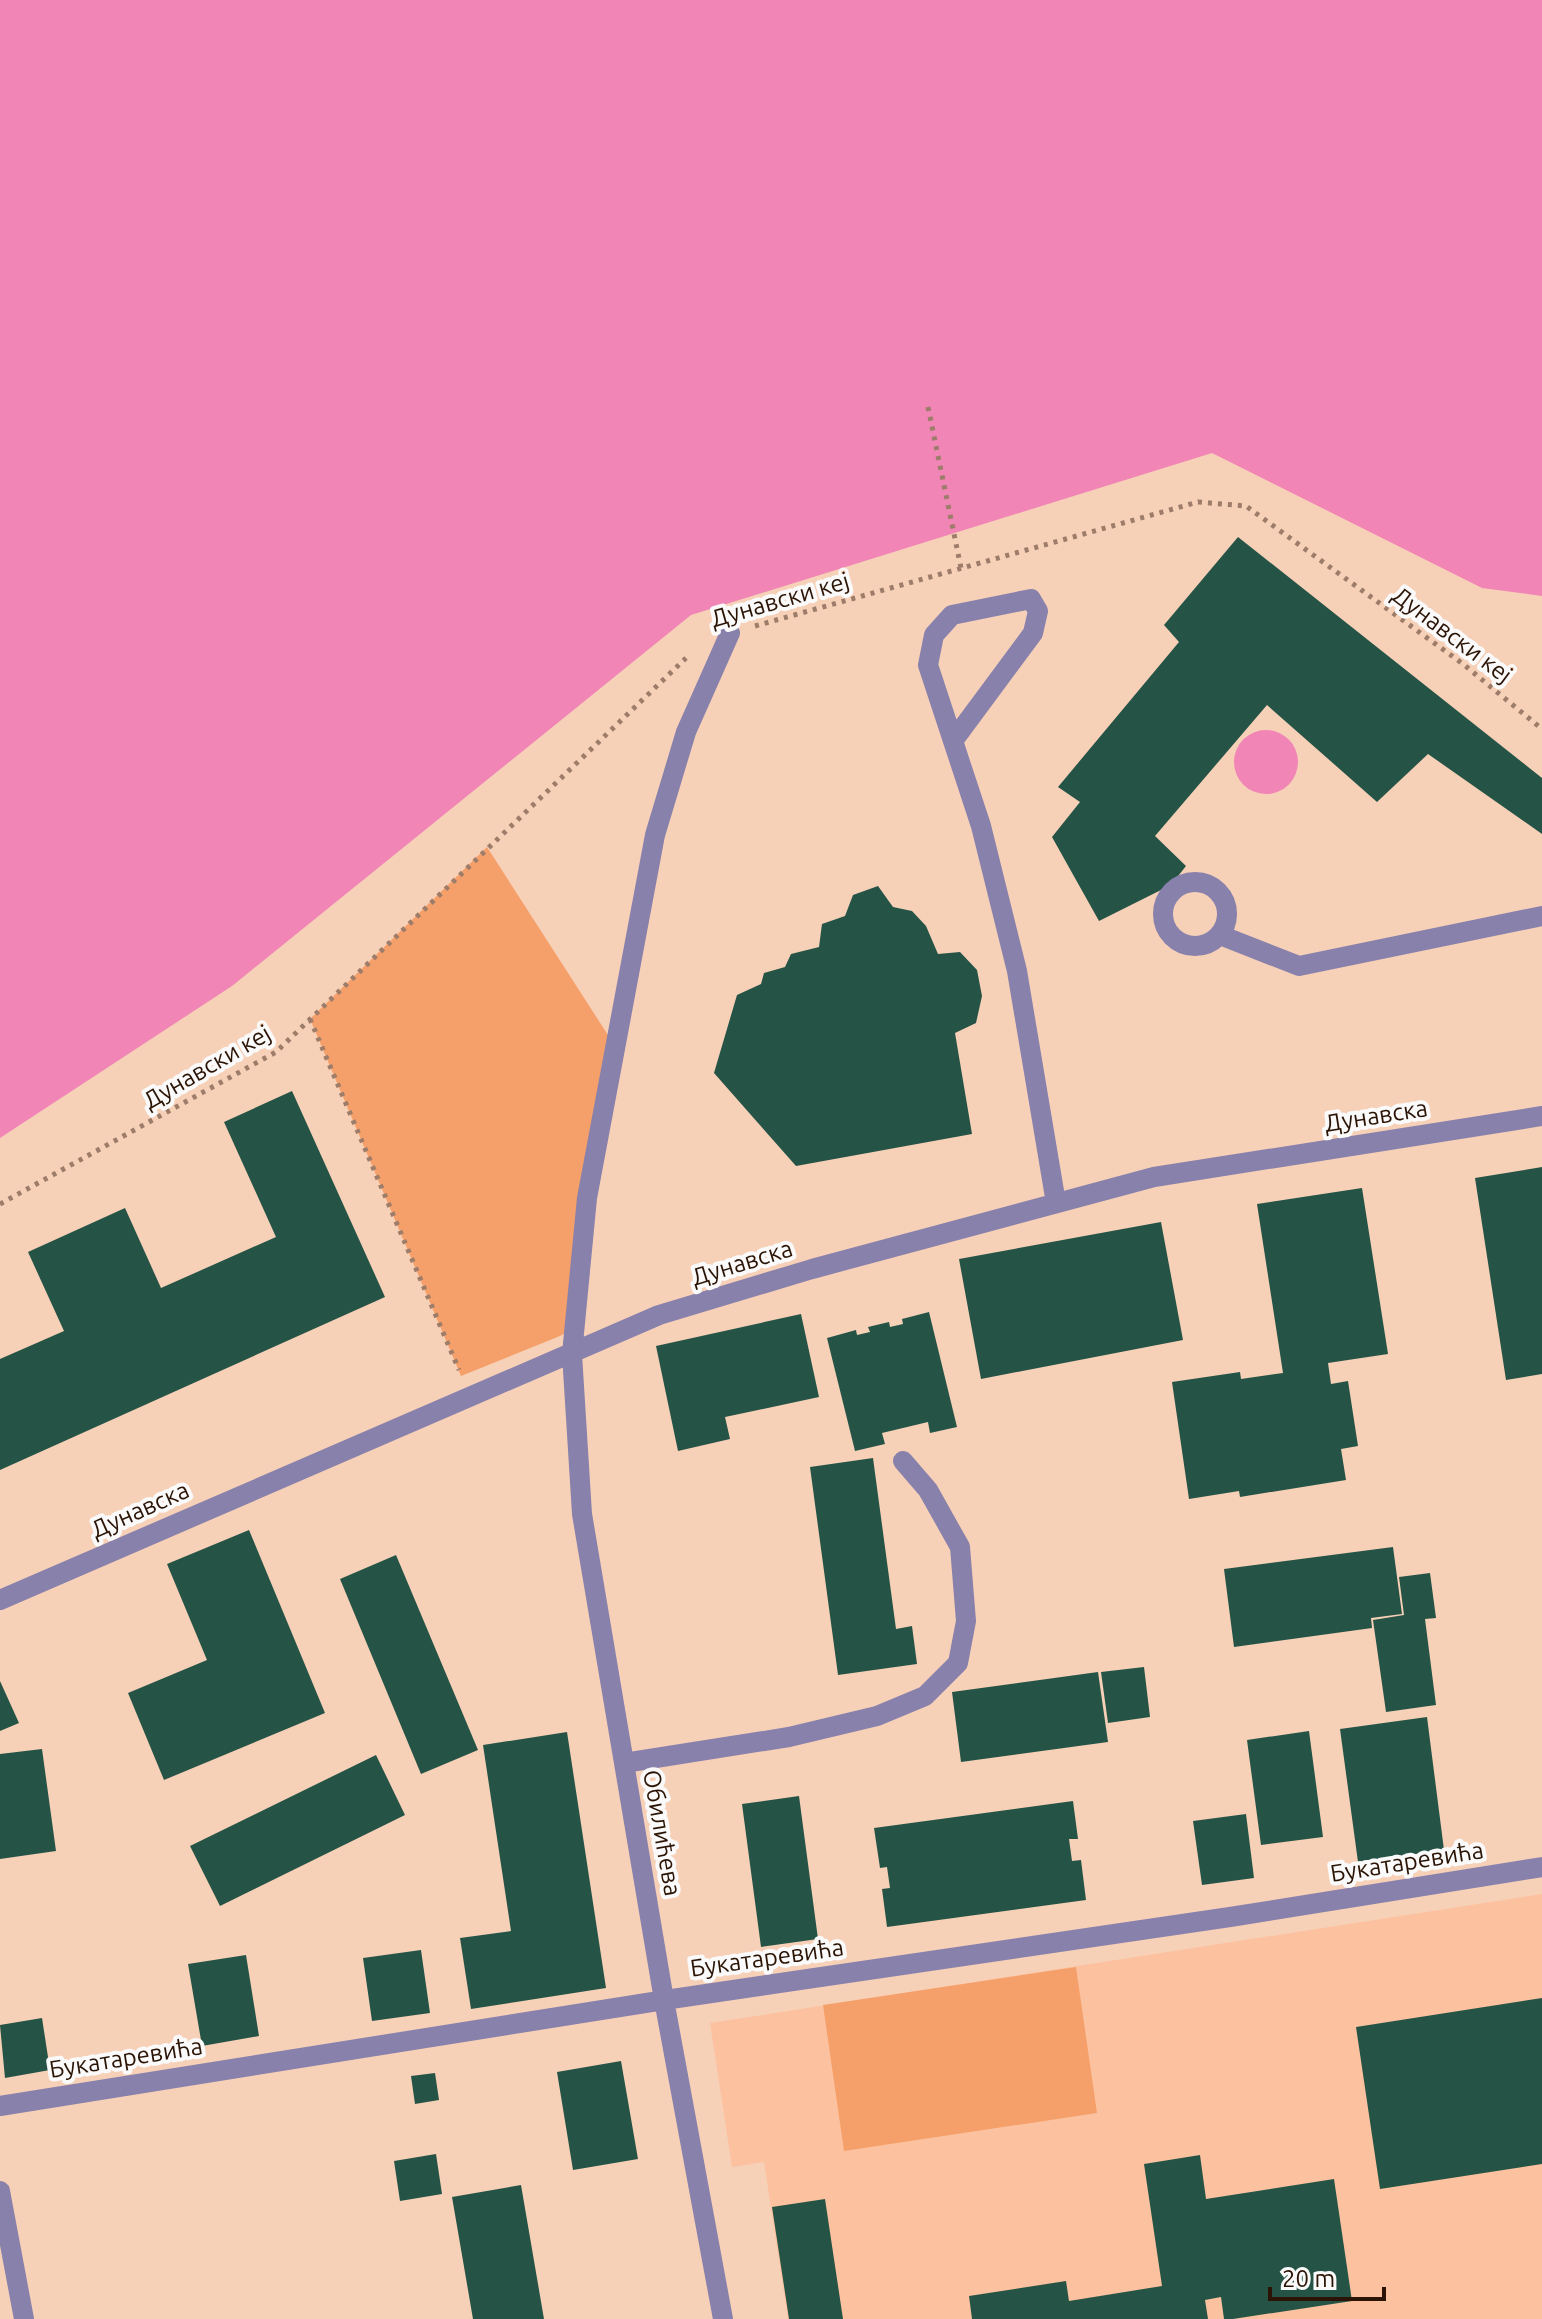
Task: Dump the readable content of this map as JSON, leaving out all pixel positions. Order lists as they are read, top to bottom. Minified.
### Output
{"streets":{"street":["Дунавска","Обилићева","Букатаревића"],"path":["Дунавски кеј"]},"crossings":[["Дунавски кеј","Обилићева"],["Дунавска","Обилићева"],["Обилићева","Букатаревића"]],"scale_bar":"20 m"}
